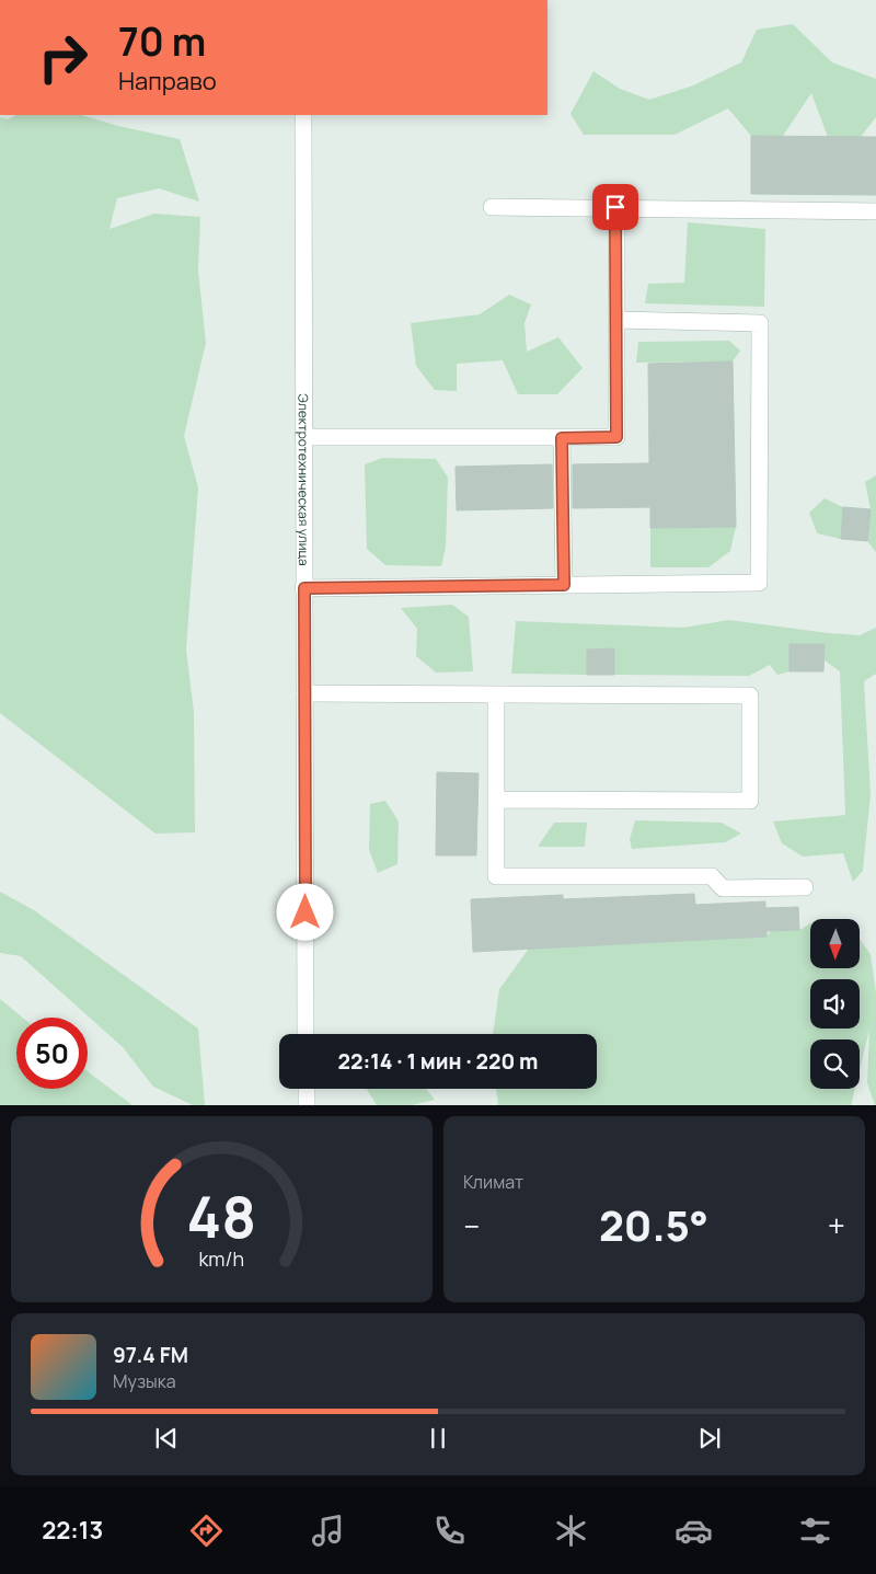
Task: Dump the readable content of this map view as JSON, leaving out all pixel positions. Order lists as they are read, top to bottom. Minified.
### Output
{"streets":{"main road":["Электротехническая улица"]},"north":"bottom","page":{"turn":["70 m","Направо"],"limit":"50","trip":"22:14 · 1 мин · 220 m","tile":"Климат","heat":["−","20.5°","+"],"song":["97.4 FM","Музыка"],"tabs":"22:13","gauge":["48","km/h"]}}
